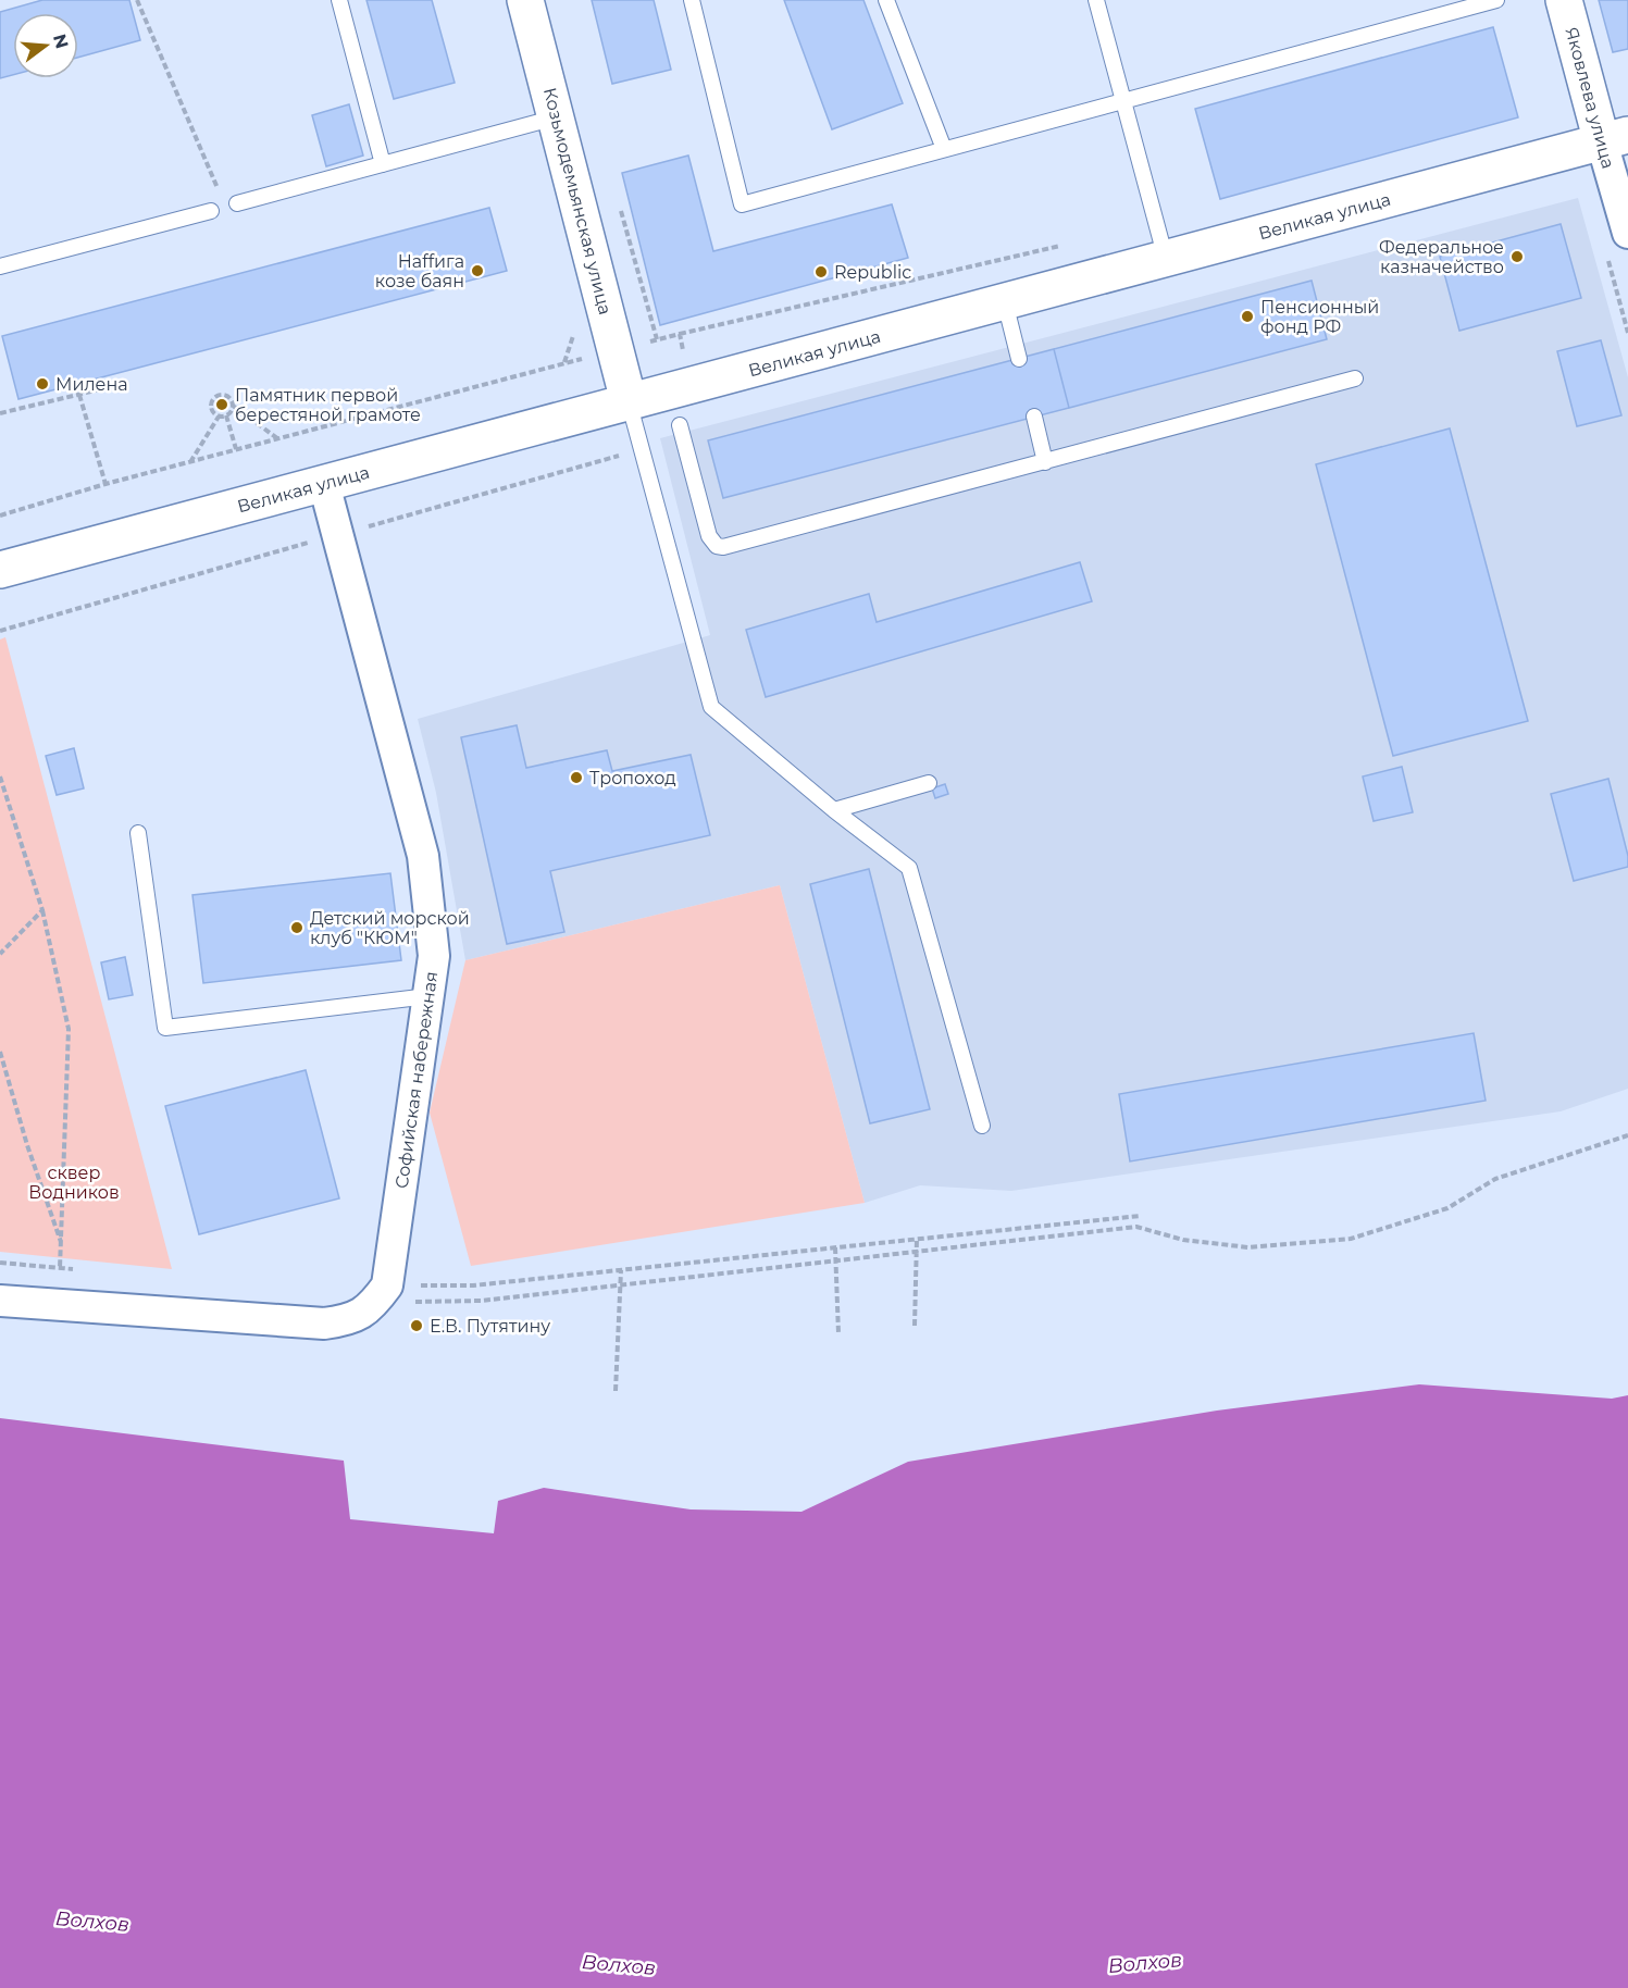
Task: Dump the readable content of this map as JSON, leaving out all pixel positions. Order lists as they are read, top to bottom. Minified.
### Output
{"streets":{"main road":["Яковлева улица","Козьмодемьянская улица","Великая улица"],"street":["Софийская набережная"]},"crossings":[["Яковлева улица","Великая улица"],["Козьмодемьянская улица","Великая улица"],["Великая улица","Софийская набережная"]],"water":["Волхов"],"parks":["сквер Водников"],"places":["Федеральное казначейство","Наffига козе баян","Republic","Пенсионный фонд РФ","Милена","Памятник первой берестяной грамоте","Тропоход","Детский морской клуб \"КЮМ\"","Е.В. Путятину"],"north":"right"}
